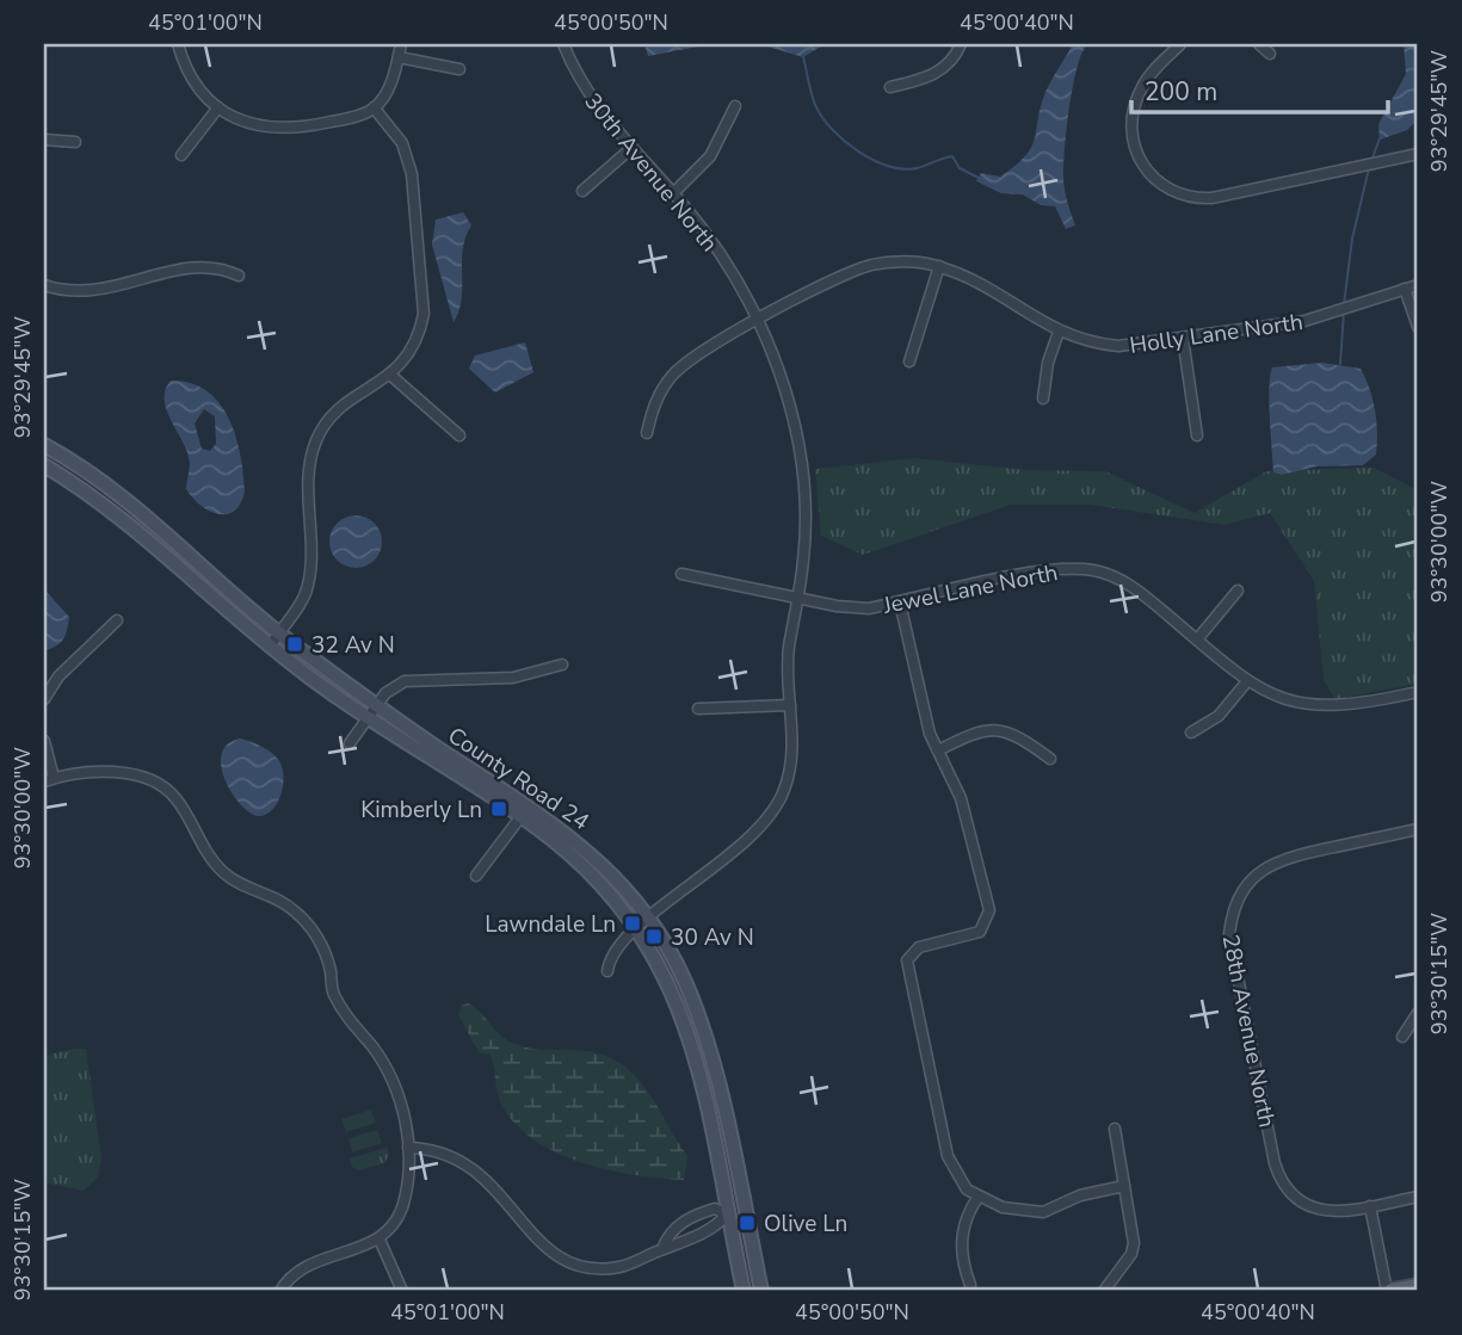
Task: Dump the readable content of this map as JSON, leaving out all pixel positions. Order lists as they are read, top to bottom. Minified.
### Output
{"streets":{"street":["30th Avenue North","Holly Lane North","Jewel Lane North","County Road 24","28th Avenue North"]},"crossings":[["30th Avenue North","Holly Lane North"],["30th Avenue North","Jewel Lane North"],["30th Avenue North","County Road 24"]],"places":{"transit":["32 Av N","Kimberly Ln","Lawndale Ln","30 Av N","Olive Ln"]},"scale_bar":"200 m","coordinates":["45°01'00\"N","45°00'50\"N","45°00'40\"N","93°29'45\"W","93°30'00\"W","93°30'15\"W"]}
